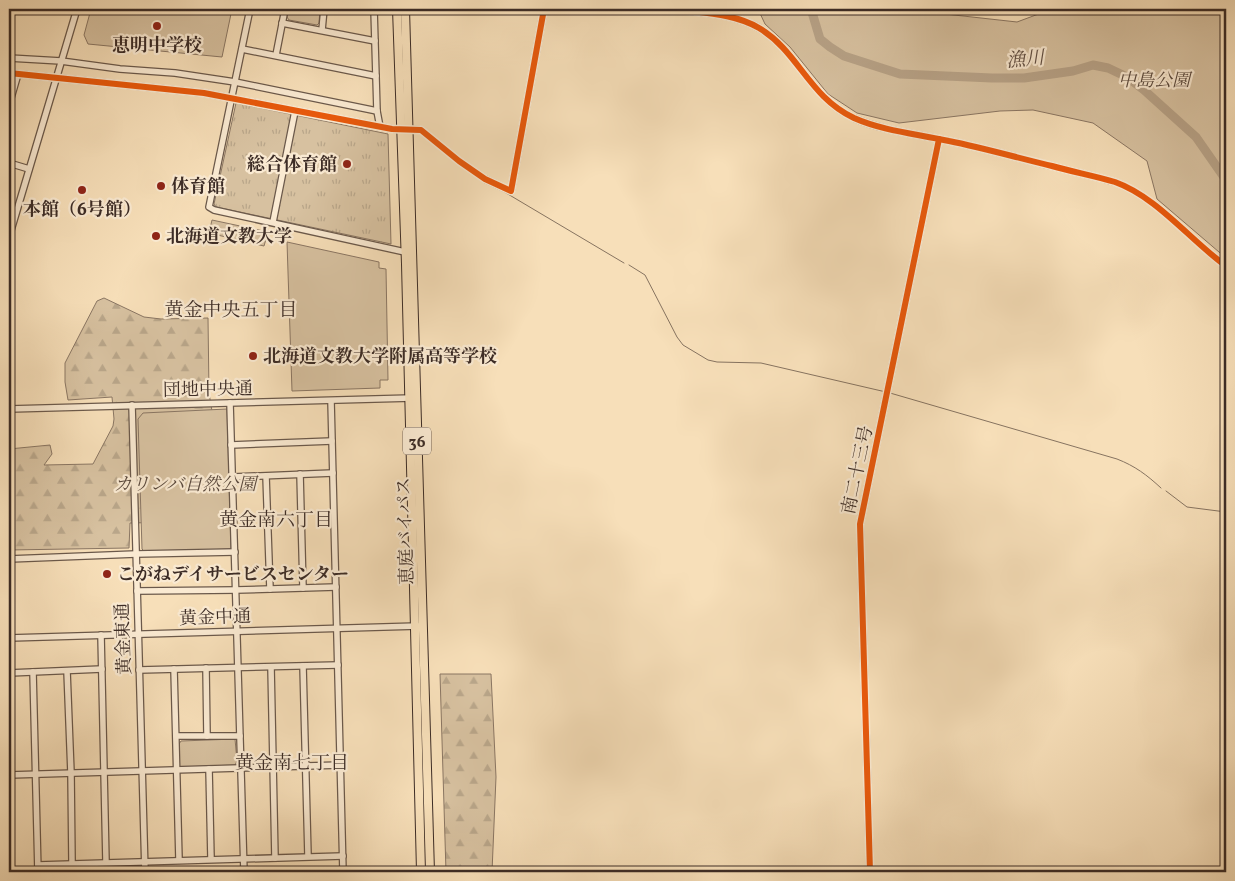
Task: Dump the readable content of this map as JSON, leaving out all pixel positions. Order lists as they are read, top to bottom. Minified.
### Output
{"streets":{"highway":["36","恵庭バイパス"],"street":["団地中央通","南二十三号","黄金中通","黄金東通"]},"crossings":[["団地中央通","恵庭バイパス"],["団地中央通","黄金東通"],["恵庭バイパス","黄金中通"],["黄金中通","黄金東通"]],"districts":["黄金中央五丁目","黄金南六丁目","黄金南七丁目"],"water":["漁川"],"parks":["中島公園","カリンバ自然公園"],"places":["恵明中学校","総合体育館","体育館","本館（6号館）","北海道文教大学","北海道文教大学附属高等学校","こがねデイサービスセンター"]}
